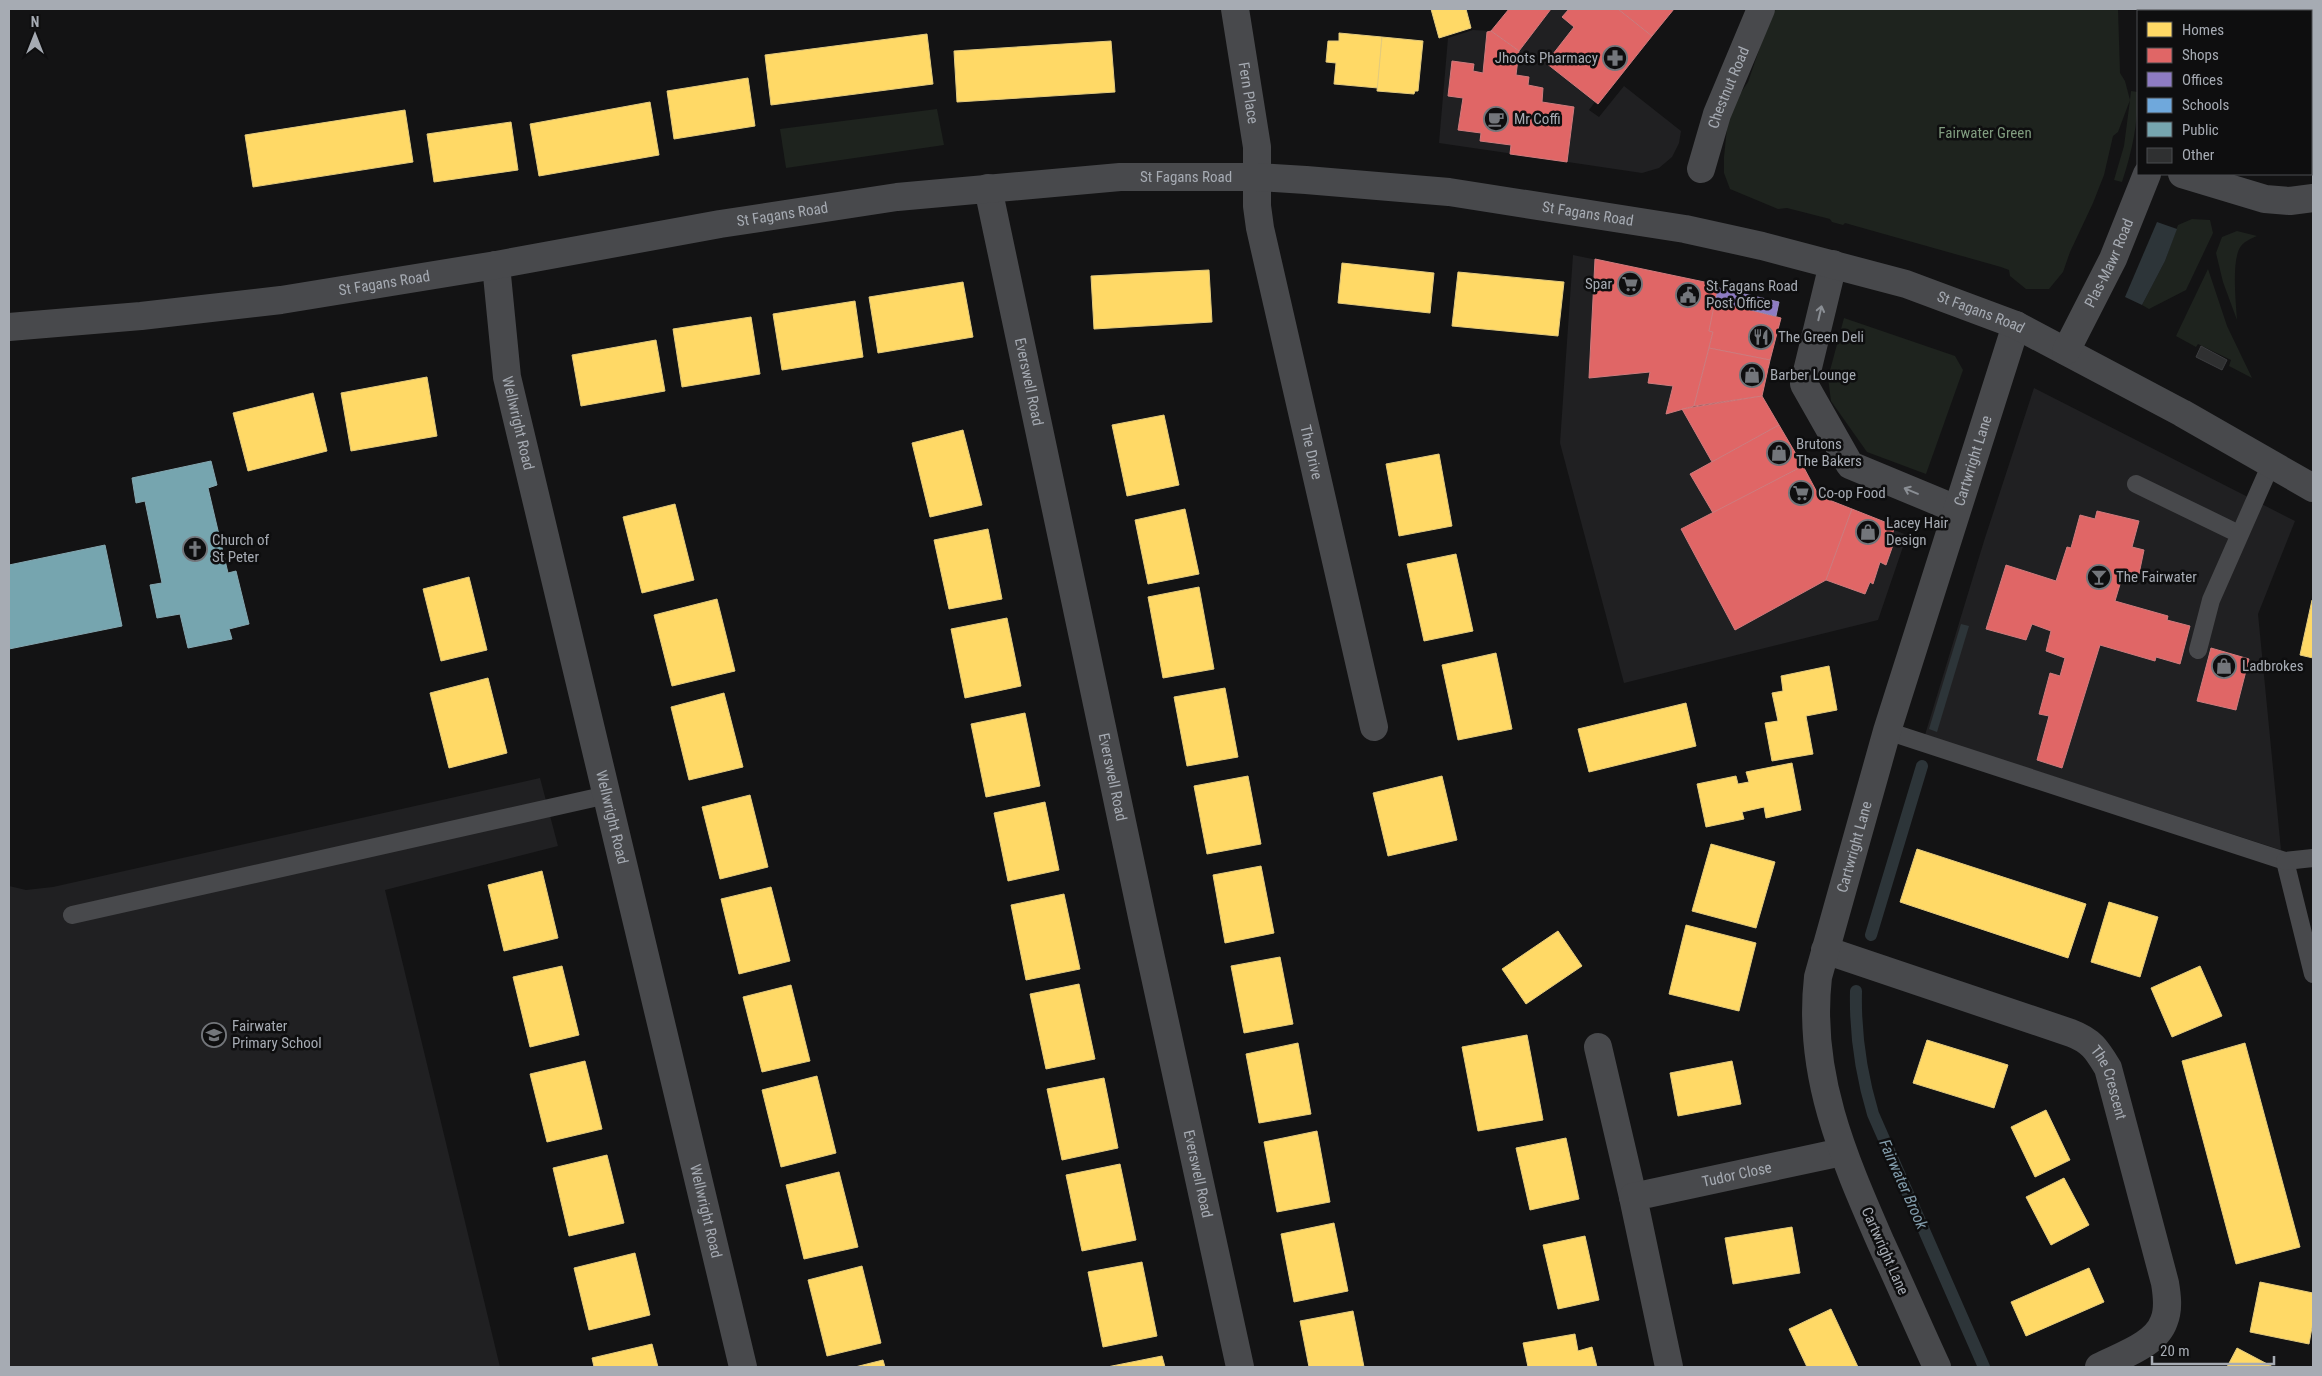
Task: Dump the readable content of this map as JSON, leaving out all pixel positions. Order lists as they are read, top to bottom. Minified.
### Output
{"streets":{"street":["Chestnut Road","Fern Place","St Fagans Road","Plas-Mawr Road","Everswell Road","Wellwright Road","The Drive","Cartwright Lane","The Crescent","Tudor Close"]},"crossings":[["Fern Place","St Fagans Road"],["Fern Place","The Drive"],["St Fagans Road","Plas-Mawr Road"],["St Fagans Road","Everswell Road"],["St Fagans Road","Wellwright Road"],["St Fagans Road","The Drive"],["St Fagans Road","Cartwright Lane"],["Cartwright Lane","The Crescent"],["Cartwright Lane","Tudor Close"]],"water":["Fairwater Brook"],"parks":["Fairwater Green"],"places":{"pharmacy":["Jhoots Pharmacy"],"cafe":["Mr Coffi"],"supermarket":["Spar","Co-op Food"],"public building":["St Fagans Road Post Office"],"restaurant":["The Green Deli"],"shop":["Barber Lounge","Brutons The Bakers","Lacey Hair Design","Ladbrokes"],"church":["Church of St Peter"],"bar":["The Fairwater"],"school or university":["Fairwater Primary School"]},"legend":["Homes","Shops","Offices","Schools","Public","Other"],"scale_bar":"20 m","north":"top"}
